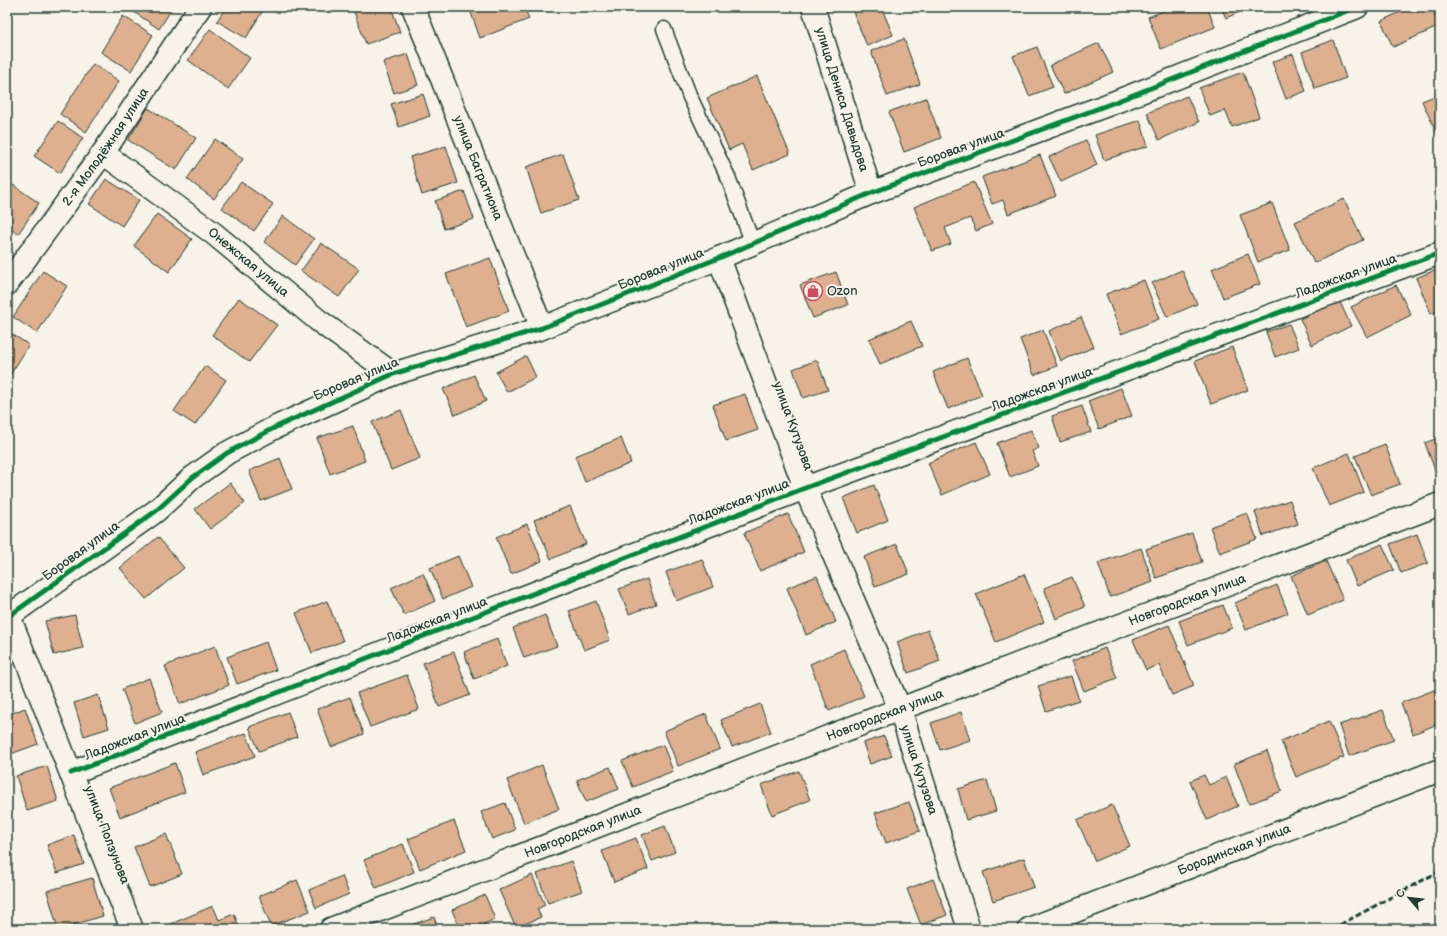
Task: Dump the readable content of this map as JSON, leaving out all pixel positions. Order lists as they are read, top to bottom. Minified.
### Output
{"streets":{"street":["улица Дениса Давыдова","2-я Молодёжная улица","Боровая улица","улица Багратиона","Онежская улица","Ладожская улица","улица Кутузова","Новгородская улица","улица Ползунова","Бородинская улица"]},"crossings":[["улица Дениса Давыдова","Боровая улица"],["2-я Молодёжная улица","Онежская улица"],["Боровая улица","улица Багратиона"],["Боровая улица","Онежская улица"],["Боровая улица","улица Кутузова"],["Боровая улица","улица Ползунова"],["Ладожская улица","улица Кутузова"],["Ладожская улица","улица Ползунова"],["улица Кутузова","Новгородская улица"]],"places":{"shop":["Ozon"]},"north":"top left"}
